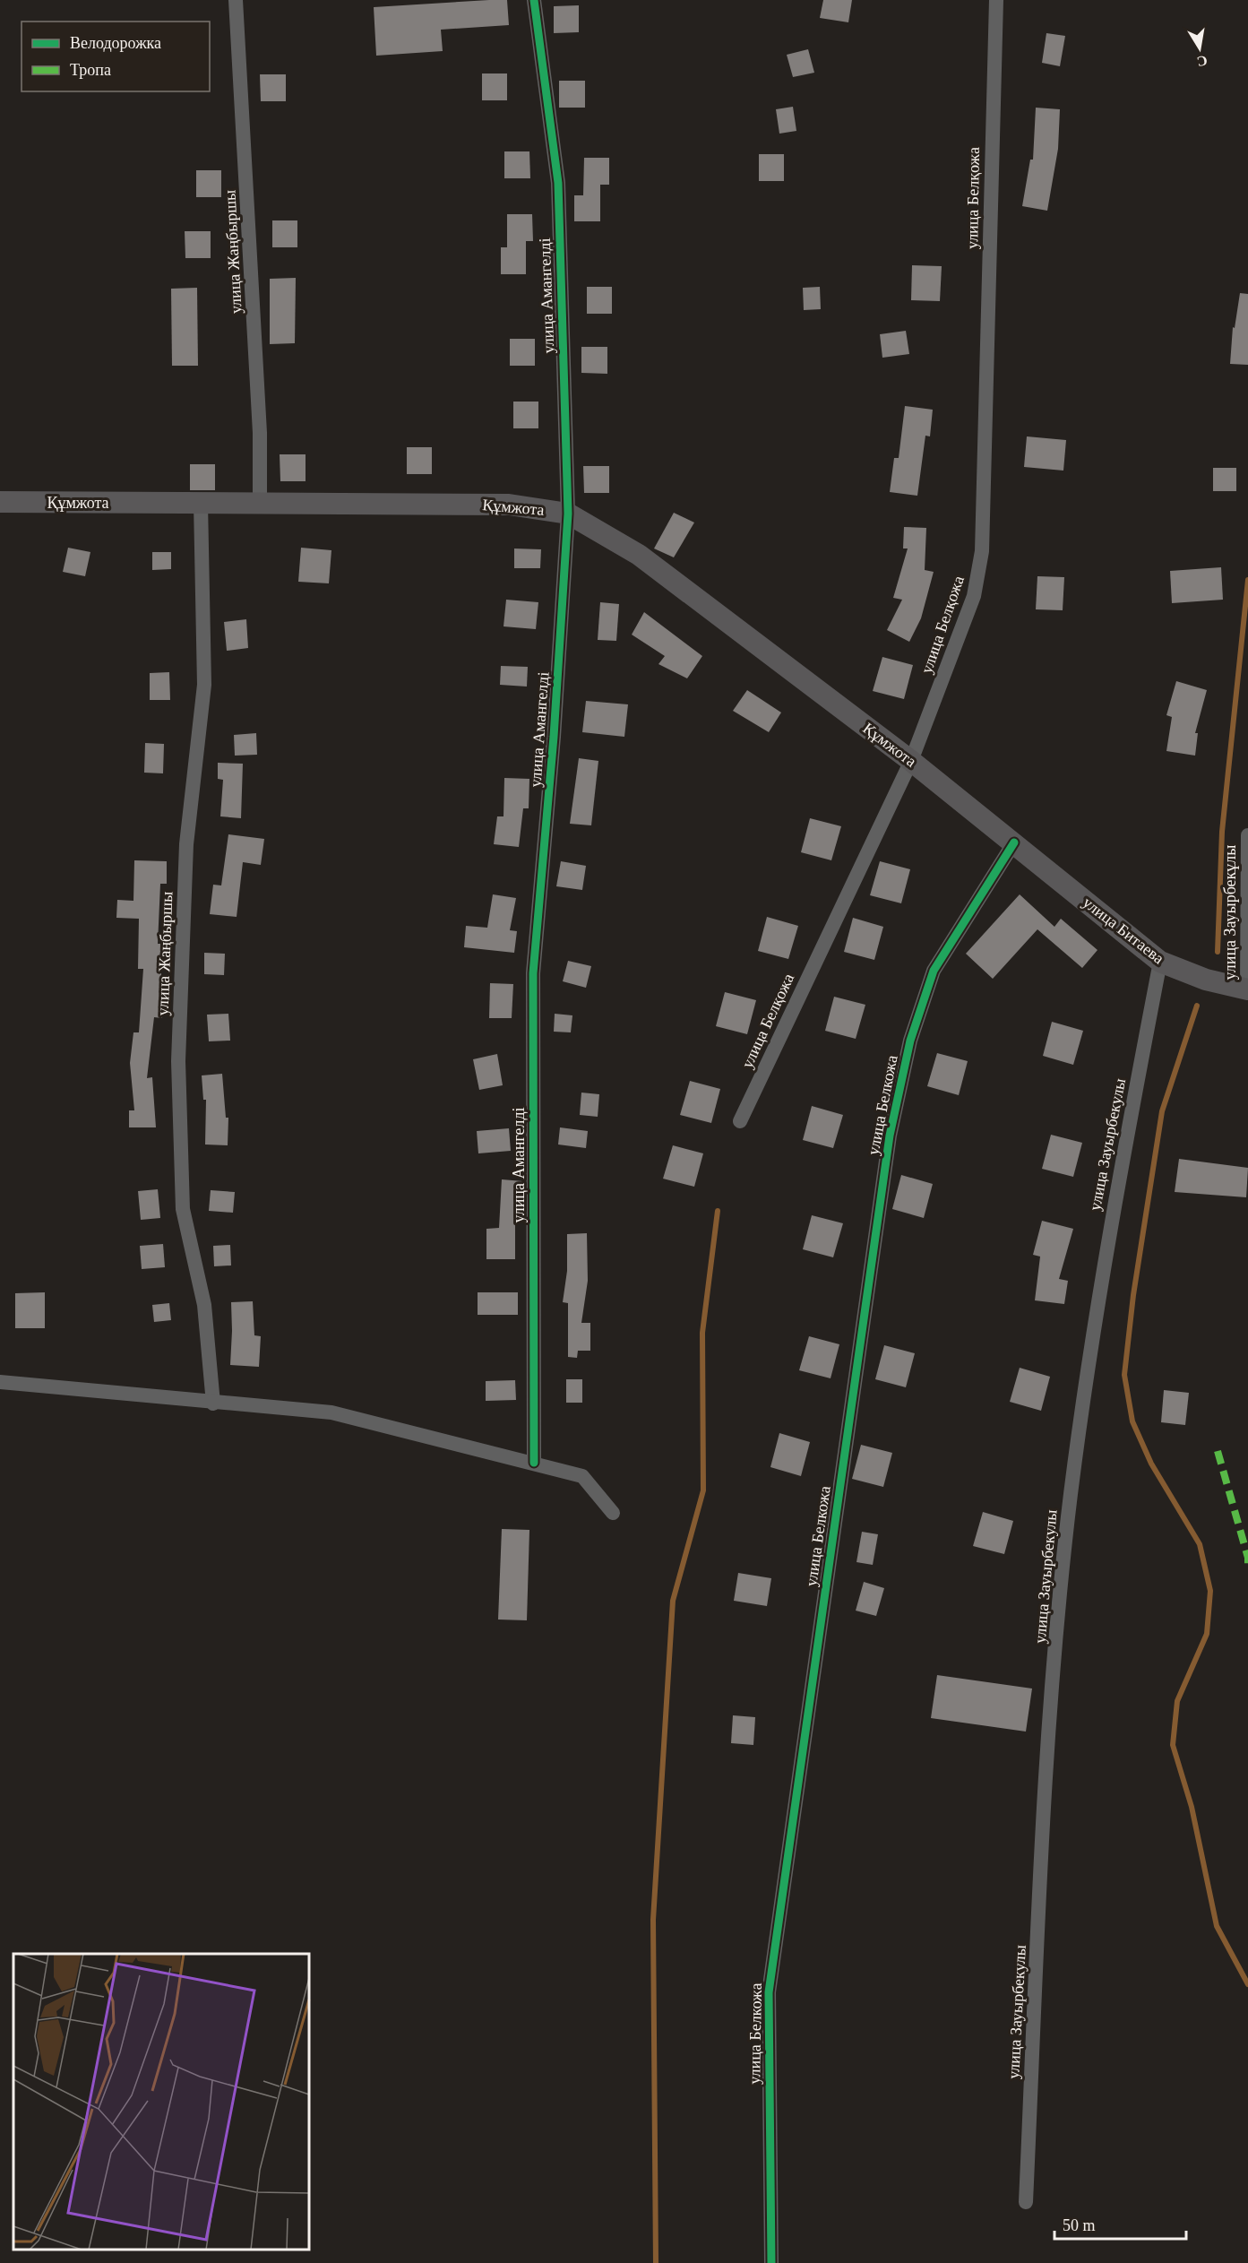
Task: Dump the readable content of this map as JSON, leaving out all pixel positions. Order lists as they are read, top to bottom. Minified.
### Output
{"streets":{"street":["улица Белқожа","улица Жаңбыршы","улица Амангелді","Құмжота","улица Зауырбекұлы","улица Битаева","улица Белкожа","улица Зауырбекулы"]},"crossings":[["улица Белқожа","Құмжота"],["улица Жаңбыршы","Құмжота"],["улица Амангелді","Құмжота"],["Құмжота","улица Битаева"],["Құмжота","улица Белкожа"],["улица Зауырбекұлы","улица Битаева"],["улица Битаева","улица Белкожа"],["улица Битаева","улица Зауырбекулы"]],"legend":["Велодорожка","Тропа"],"scale_bar":"50 m","north":"bottom"}
